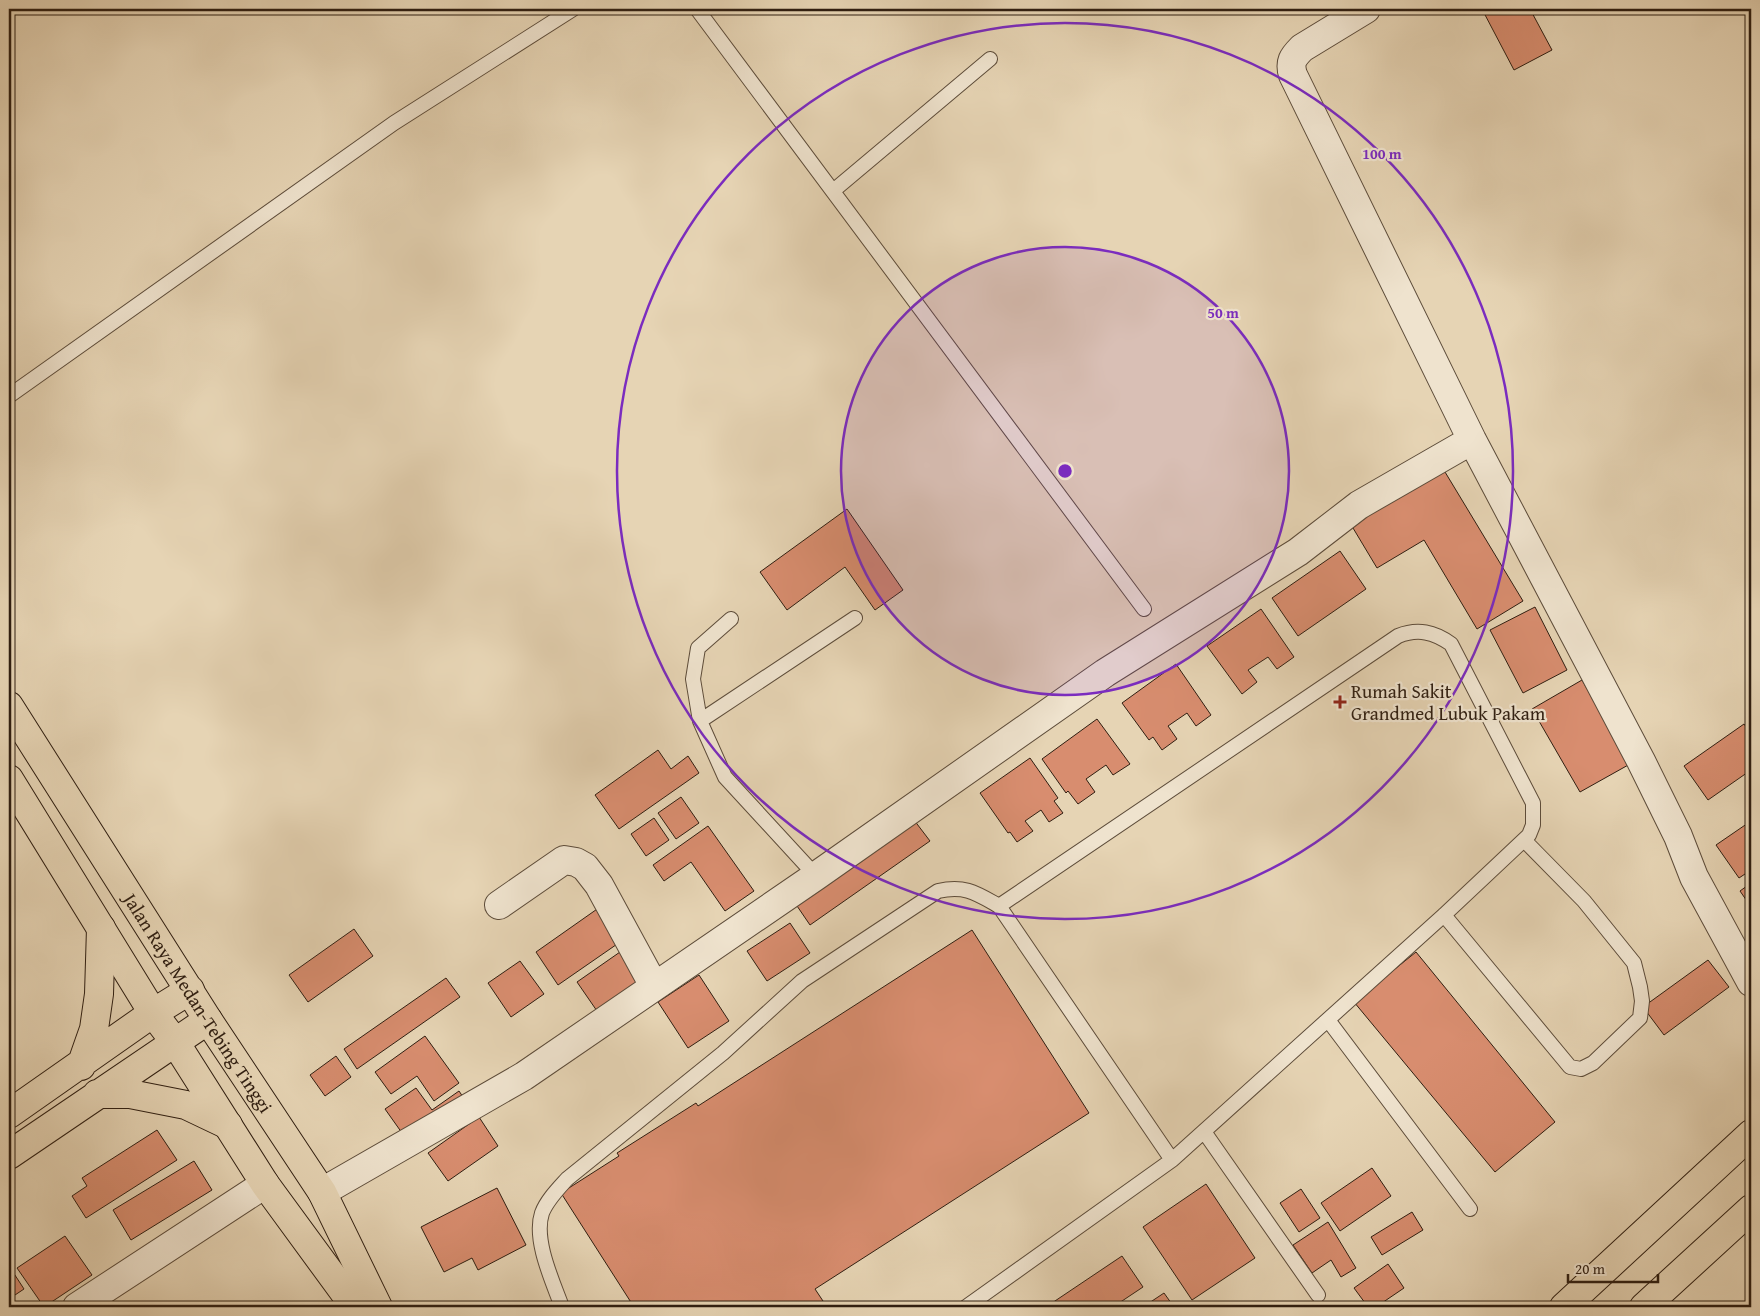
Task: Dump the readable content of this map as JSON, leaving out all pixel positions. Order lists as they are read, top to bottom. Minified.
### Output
{"streets":{"highway":["Jalan Raya Medan-Tebing Tinggi"]},"places":{"health":["Rumah Sakit Grandmed Lubuk Pakam"]},"scale_bar":"20 m","rings":["100 m","50 m"]}
